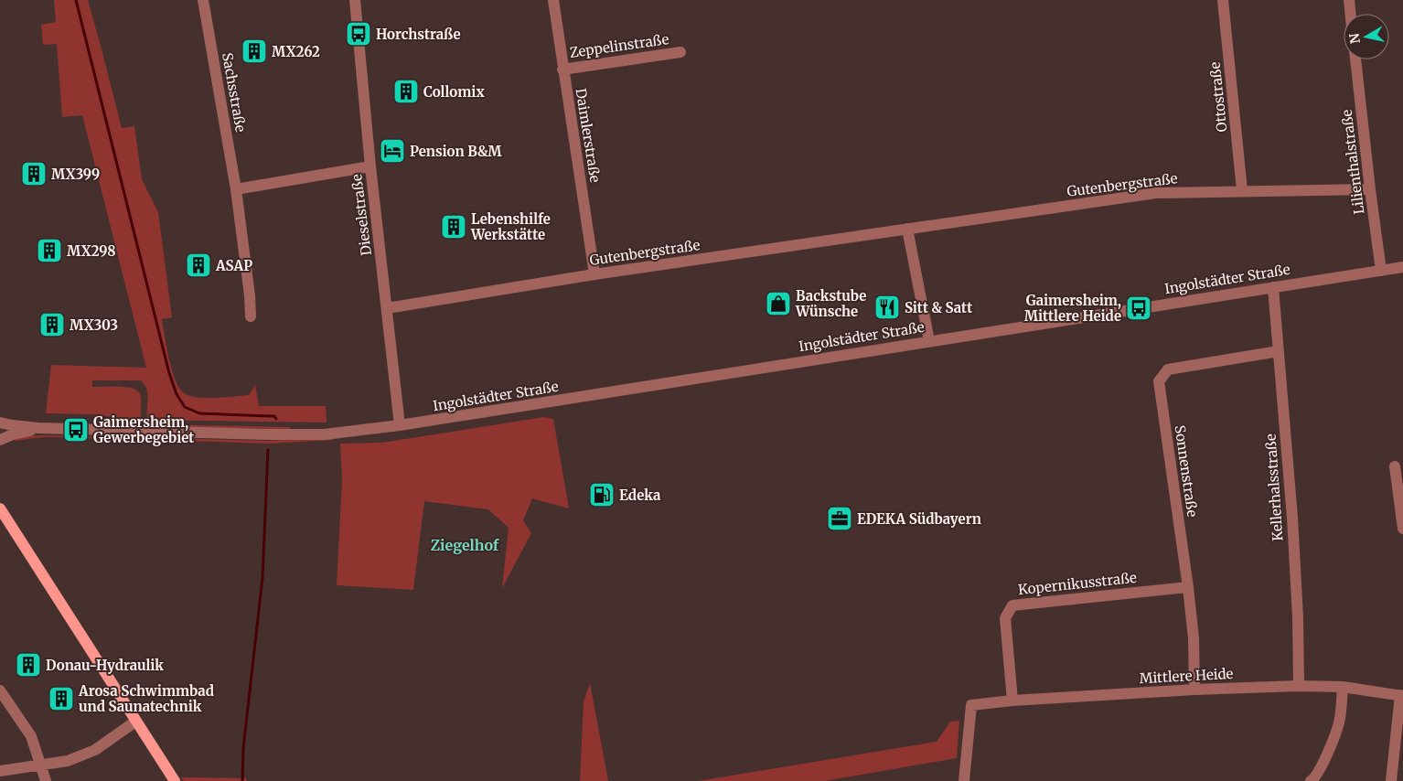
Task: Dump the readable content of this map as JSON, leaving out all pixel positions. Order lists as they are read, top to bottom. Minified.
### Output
{"streets":{"street":["Zeppelinstraße","Sachsstraße","Ottostraße","Daimlerstraße","Lilienthalstraße","Gutenbergstraße","Dieselstraße","Ingolstädter Straße","Sonnenstraße","Kellerhalsstraße","Kopernikusstraße","Mittlere Heide"]},"crossings":[["Zeppelinstraße","Daimlerstraße"],["Ottostraße","Gutenbergstraße"],["Daimlerstraße","Gutenbergstraße"],["Lilienthalstraße","Gutenbergstraße"],["Lilienthalstraße","Ingolstädter Straße"],["Gutenbergstraße","Dieselstraße"],["Dieselstraße","Ingolstädter Straße"],["Ingolstädter Straße","Kellerhalsstraße"],["Sonnenstraße","Kellerhalsstraße"],["Sonnenstraße","Kopernikusstraße"],["Sonnenstraße","Mittlere Heide"],["Kellerhalsstraße","Mittlere Heide"],["Kopernikusstraße","Mittlere Heide"]],"districts":["Ziegelhof"],"places":{"bus stop":["Horchstraße","Gaimersheim, Mittlere Heide","Gaimersheim, Gewerbegebiet"],"building":["MX262","Collomix","MX399","Lebenshilfe Werkstätte","MX298","ASAP","MX303","Donau-Hydraulik","Arosa Schwimmbad und Saunatechnik"],"hotel":["Pension B&M"],"shop":["Backstube Wünsche"],"restaurant":["Sitt & Satt"],"fuel station":["Edeka"],"office":["EDEKA Südbayern"]},"north":"left"}
